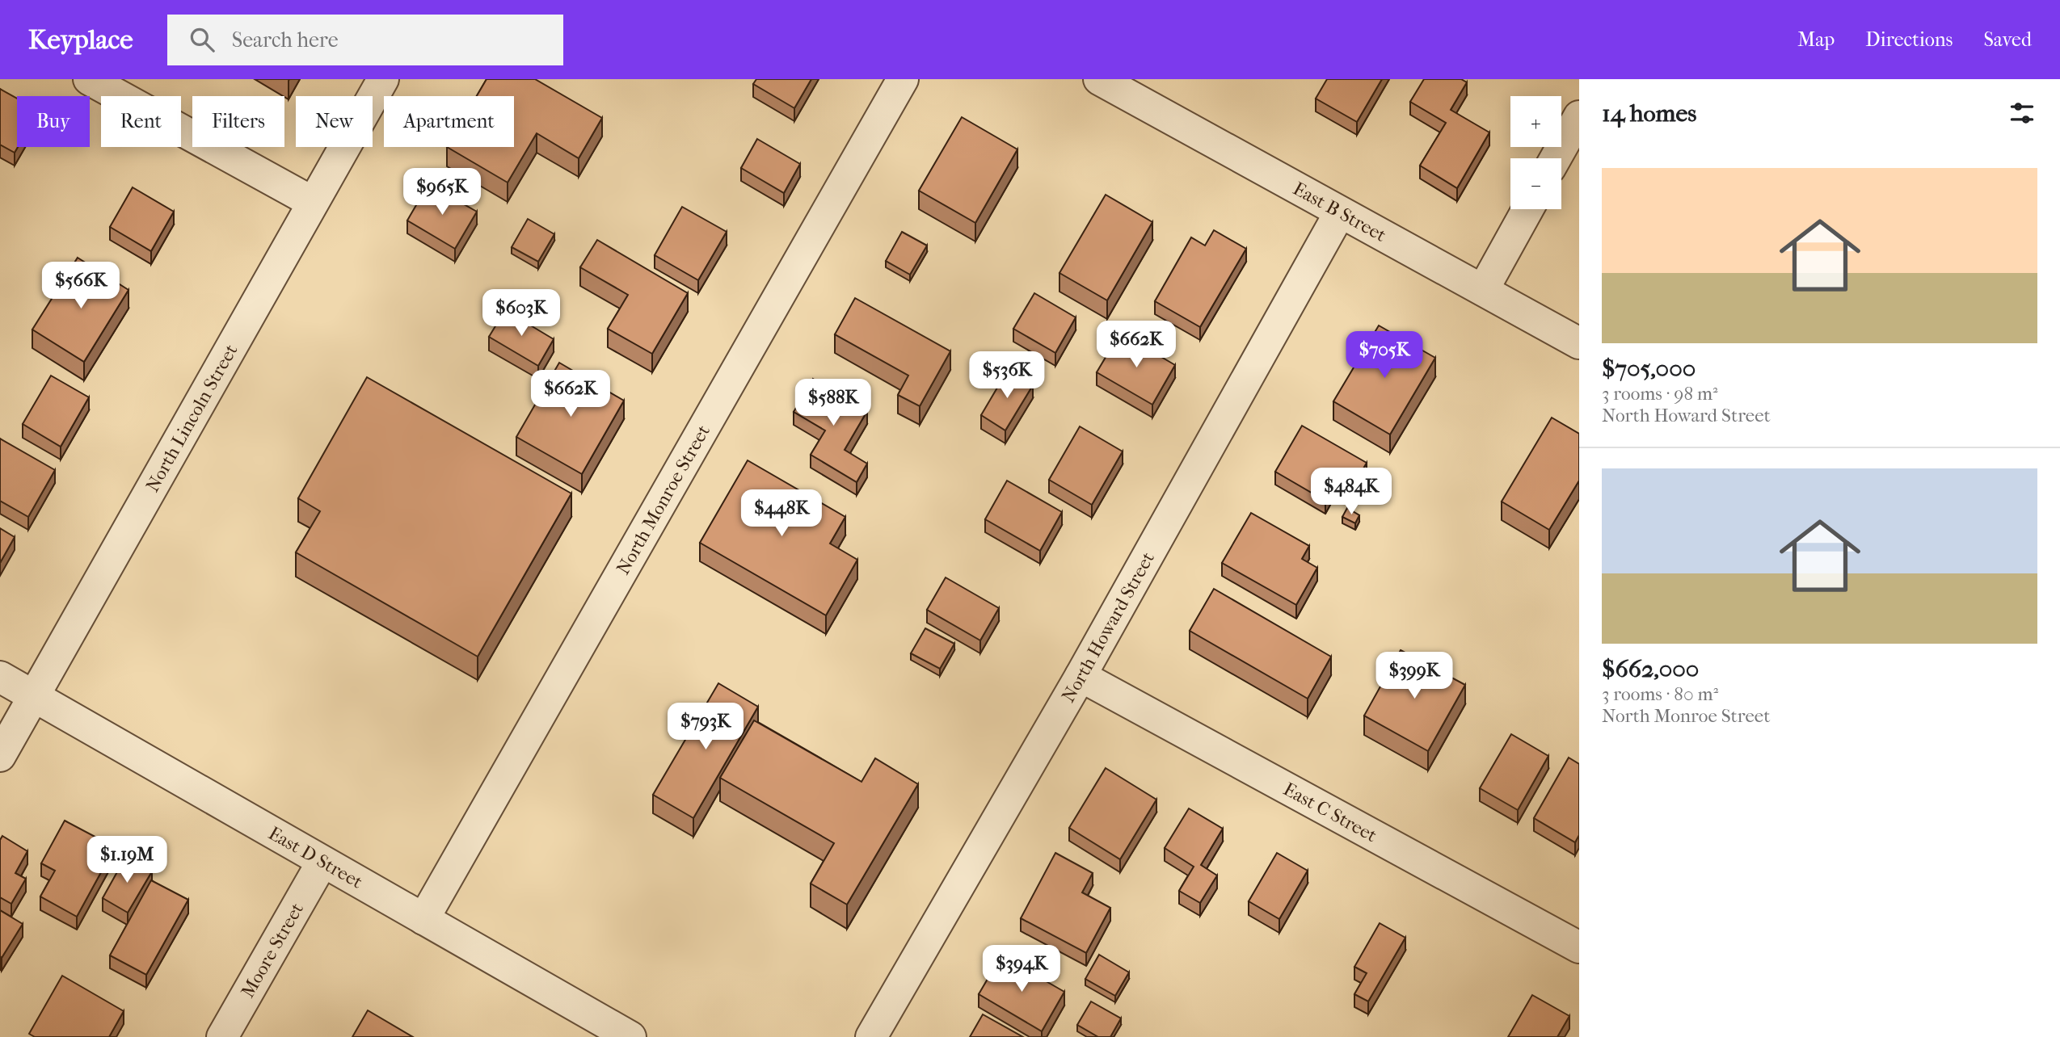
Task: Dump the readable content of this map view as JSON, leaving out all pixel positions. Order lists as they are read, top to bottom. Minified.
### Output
{"streets":{"street":["East B Street","North Lincoln Street","North Monroe Street","North Howard Street","East C Street","East D Street","Moore Street"]},"crossings":[["East B Street","North Howard Street"],["North Lincoln Street","East D Street"],["North Monroe Street","East D Street"],["North Howard Street","East C Street"],["East D Street","Moore Street"]],"page":{"header":"Keyplace","search":"Search here","nav":["Map","Directions","Saved"],"heading":"14 homes","map_buttons":["+","−"],"chip":["Buy","Rent","Filters","New","Apartment"],"list":[{"name":"$705,000","note":"3 rooms · 98 m² · North Howard Street"},{"name":"$662,000","note":"3 rooms · 80 m² · North Monroe Street"}],"price":["$965K","$566K","$603K","$662K","$705K","$536K","$662K","$588K","$484K","$448K","$399K","$793K","$1.19M","$394K"]}}
